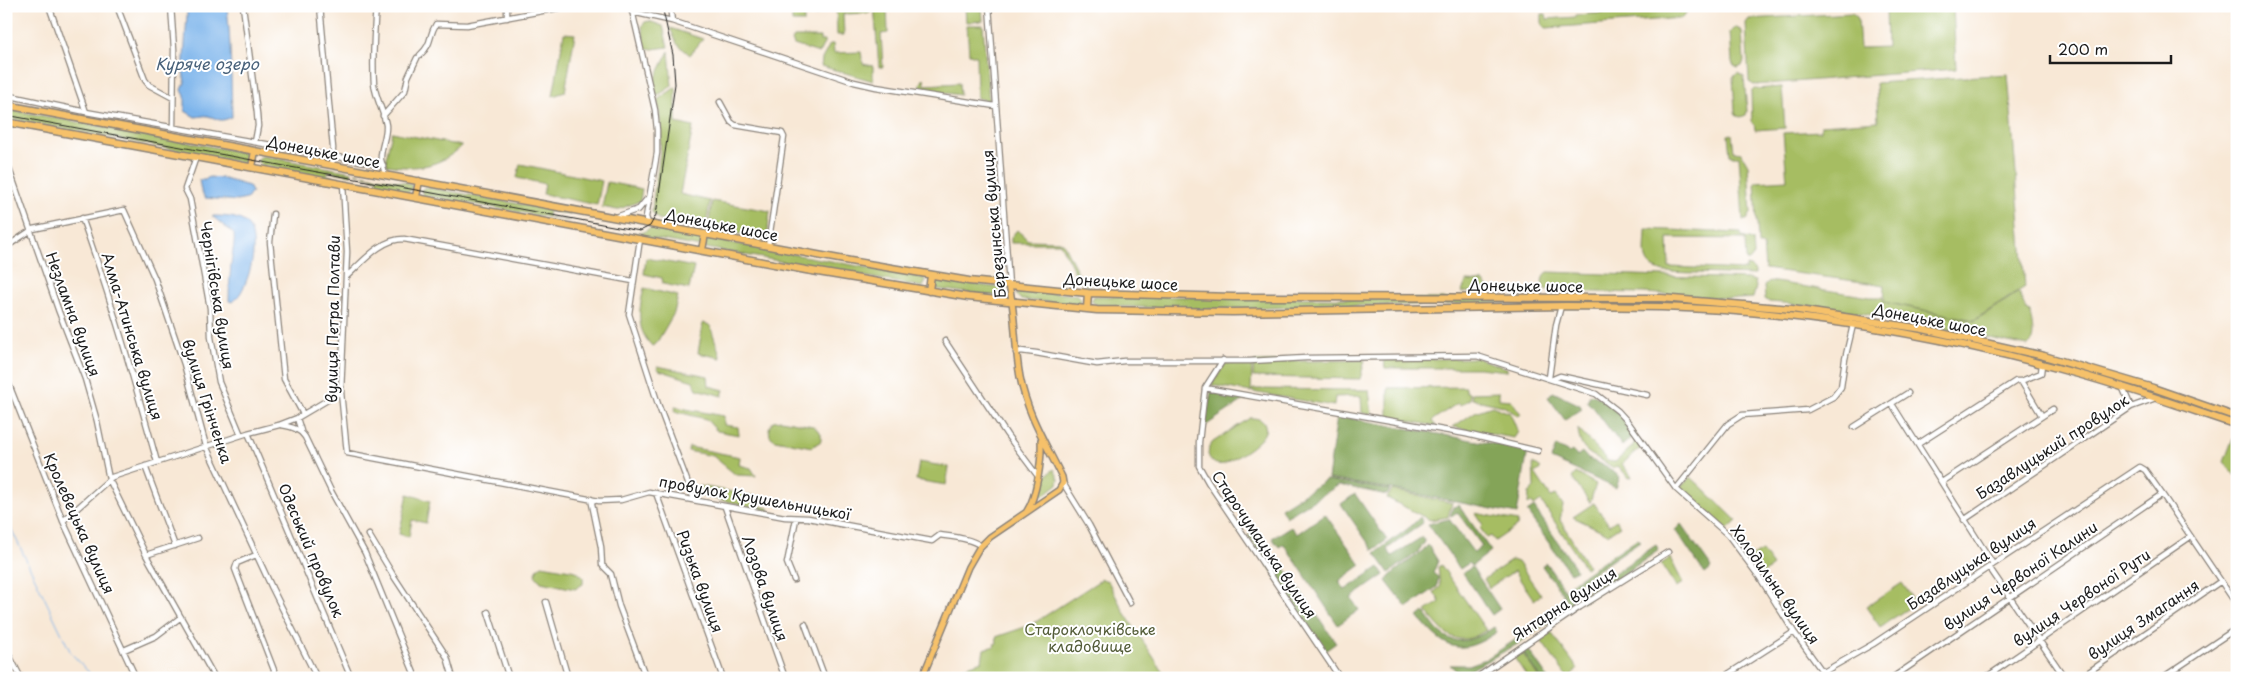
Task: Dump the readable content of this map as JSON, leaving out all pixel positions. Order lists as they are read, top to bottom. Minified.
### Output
{"streets":{"highway":["Донецьке шосе"],"main road":["Березинська вулиця"],"street":["Чернігівська вулиця","Незламна вулиця","вулиця Петра Полтави","Алма-Атинська вулиця","вулиця Грінченка","Базавлуцький провулок","провулок Крушельницької","Кролевецька вулиця","Старочумацька вулиця","Одеський провулок","Базавлуцька вулиця","вулиця Червоної Калини","Ризька вулиця","Холодильна вулиця","Лозова вулиця","вулиця Червоної Рути","Янтарна вулиця","вулиця Змагання"]},"crossings":[["Донецьке шосе","Березинська вулиця"],["Донецьке шосе","Чернігівська вулиця"],["Донецьке шосе","вулиця Петра Полтави"],["Донецьке шосе","Базавлуцький провулок"],["Березинська вулиця","Холодильна вулиця"],["вулиця Петра Полтави","провулок Крушельницької"],["Алма-Атинська вулиця","вулиця Грінченка"],["провулок Крушельницької","Ризька вулиця"],["провулок Крушельницької","Лозова вулиця"],["Старочумацька вулиця","Холодильна вулиця"],["Базавлуцька вулиця","вулиця Червоної Калини"],["Базавлуцька вулиця","Холодильна вулиця"]],"water":["Куряче озеро"],"parks":["Староклочківське кладовище"],"scale_bar":"200 m"}
